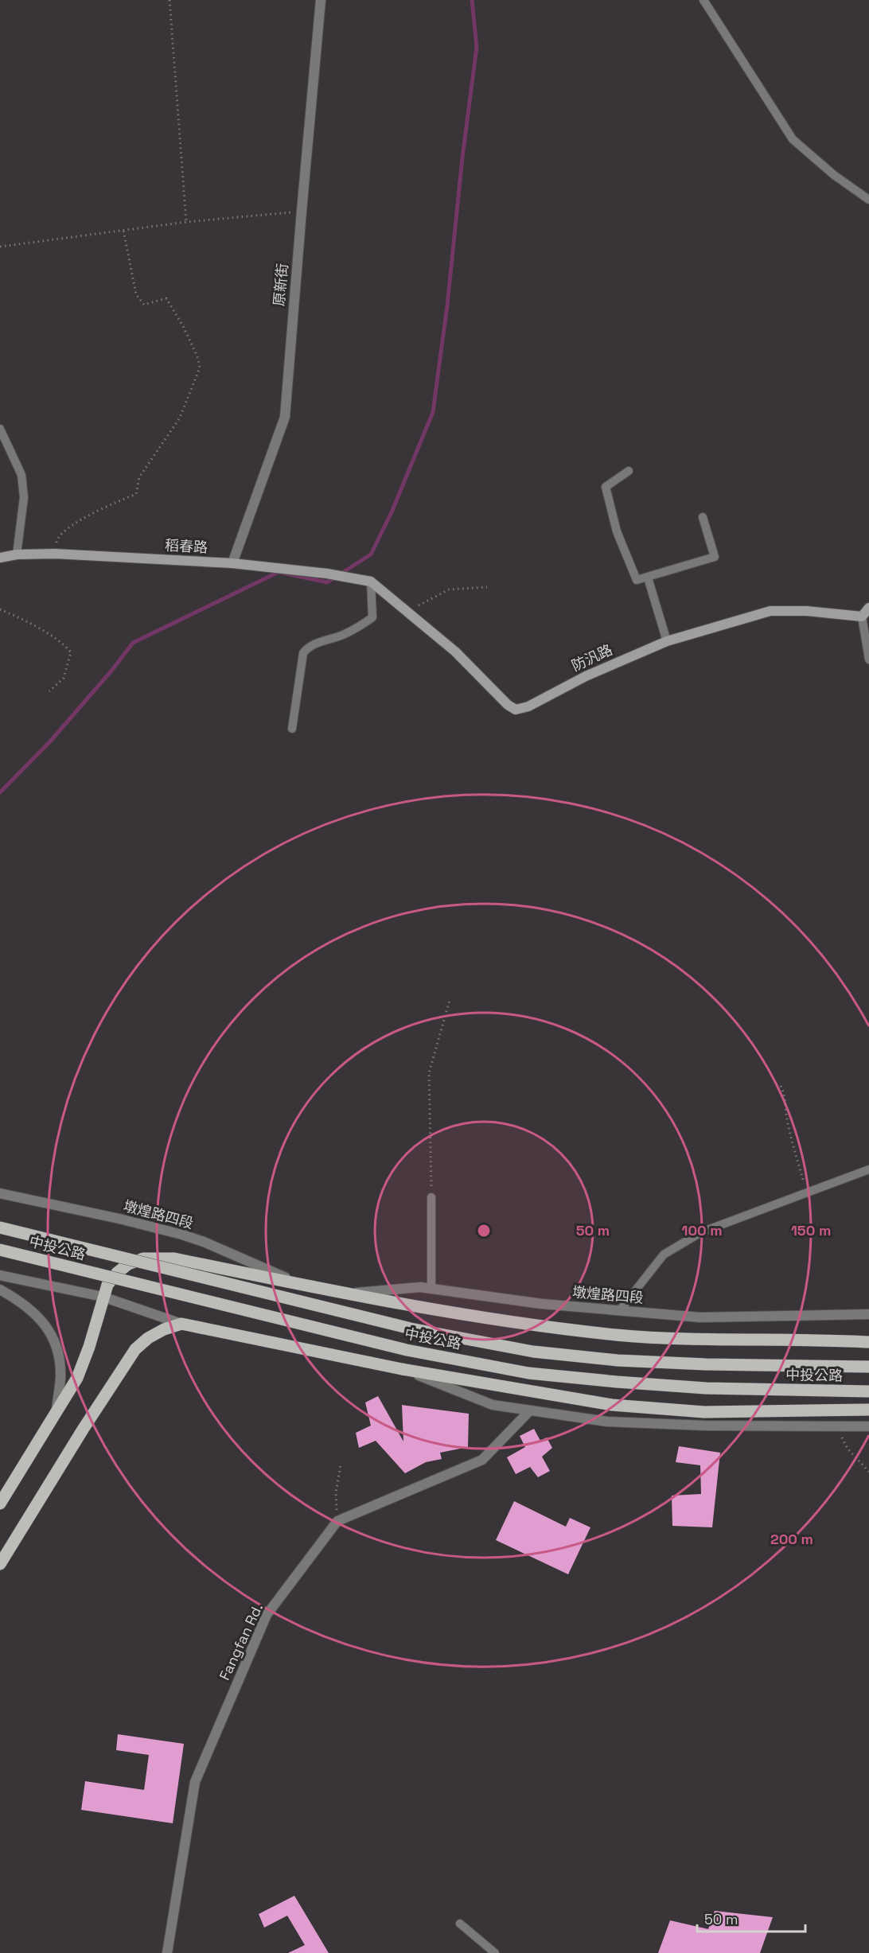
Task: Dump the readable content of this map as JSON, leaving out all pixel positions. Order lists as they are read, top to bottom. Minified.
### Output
{"streets":{"main road":["中投公路"],"street":["原新街","稻春路","防汎路","墩煌路四段","Fangfan Rd."]},"crossings":[["原新街","稻春路"],["稻春路","防汎路"]],"scale_bar":"50 m","rings":["50 m","100 m","150 m","200 m"]}
